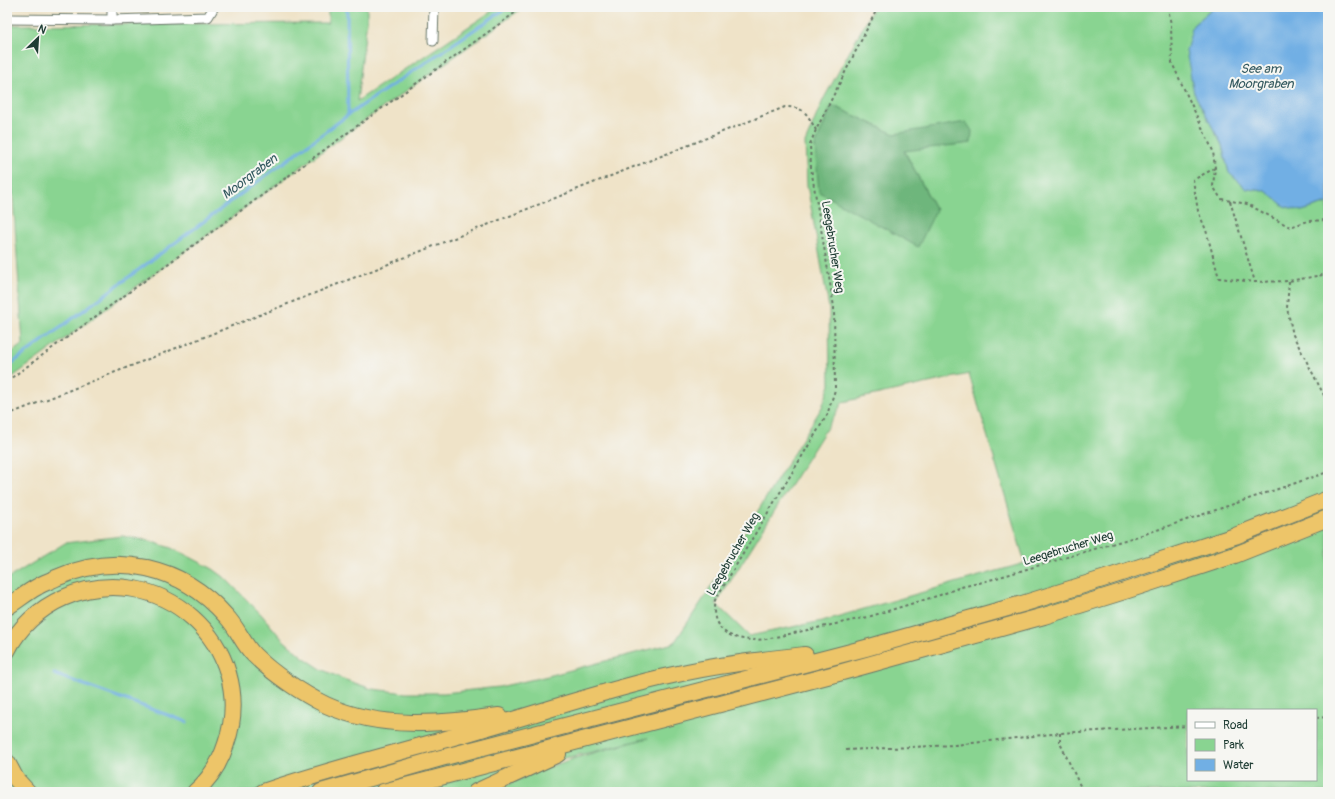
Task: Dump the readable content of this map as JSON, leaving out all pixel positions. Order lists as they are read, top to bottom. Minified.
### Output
{"streets":{"path":["Leegebrucher Weg"]},"water":["See am Moorgraben","Moorgraben"],"legend":["Road","Park","Water"],"north":"top right"}
